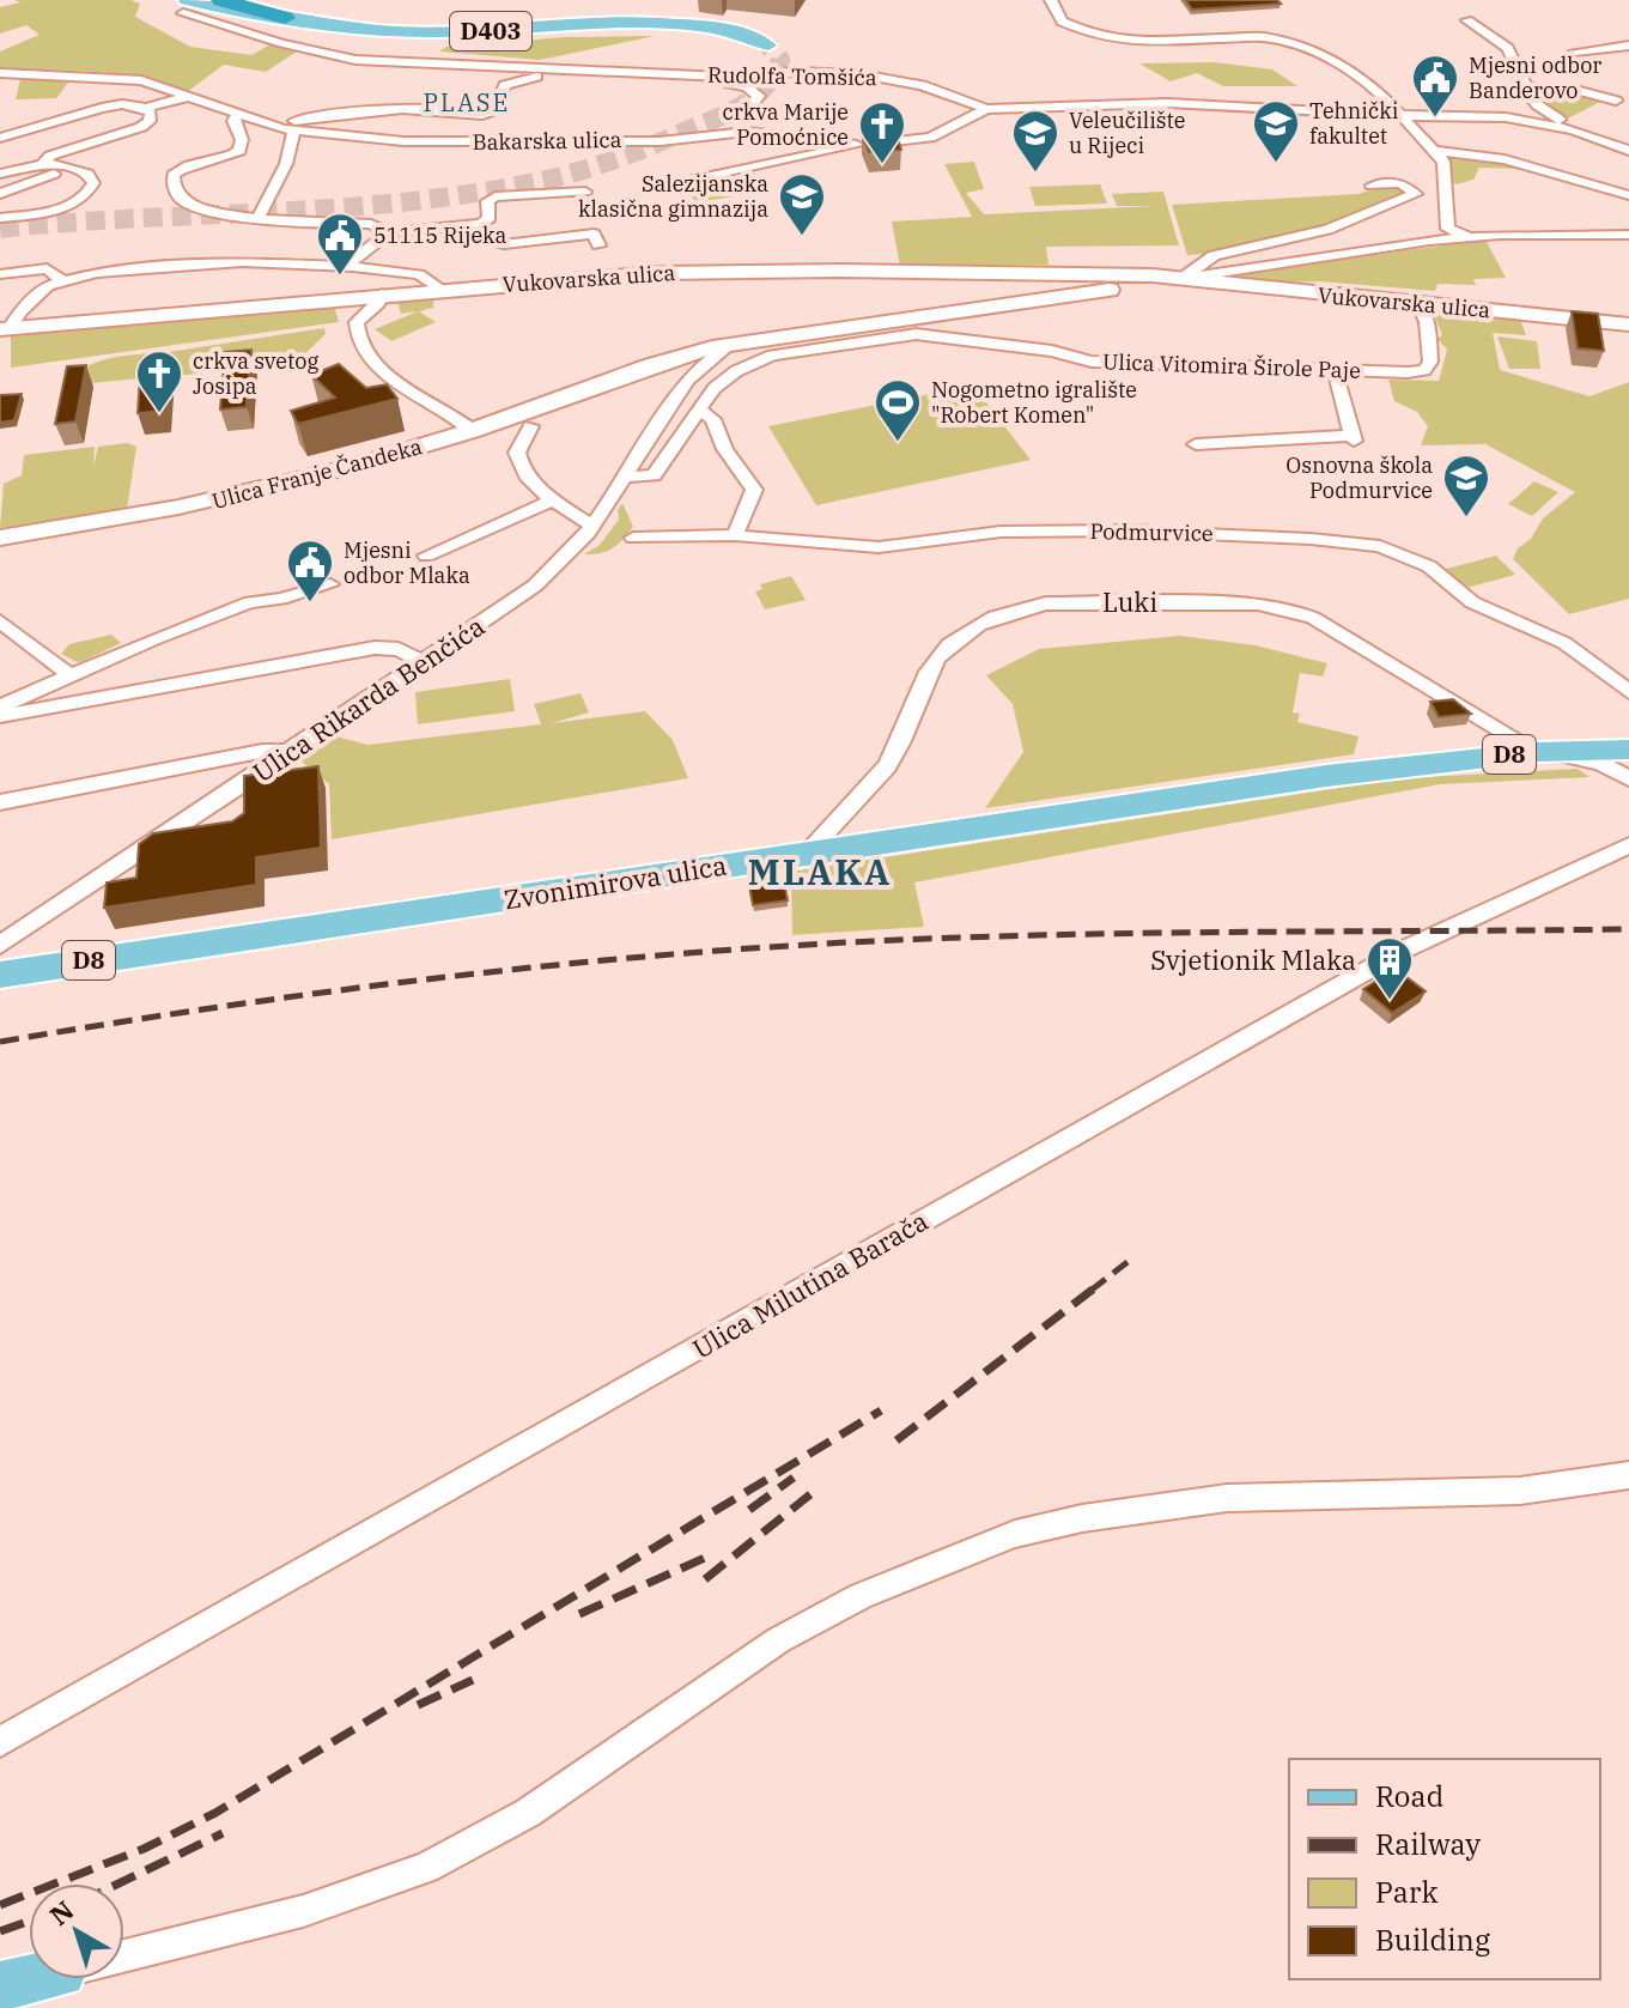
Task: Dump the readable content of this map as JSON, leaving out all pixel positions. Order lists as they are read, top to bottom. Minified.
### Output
{"streets":{"main road":["D403","Vukovarska ulica","Ulica Franje Čandeka","D8","Zvonimirova ulica"],"street":["Rudolfa Tomšića","Bakarska ulica","Ulica Vitomira Širole Paje","Podmurvice","Luki","Ulica Rikarda Benčića","Ulica Milutina Barača"]},"crossings":[["Vukovarska ulica","Ulica Vitomira Širole Paje"],["Vukovarska ulica","Ulica Franje Čandeka"],["Ulica Vitomira Širole Paje","Ulica Rikarda Benčića"],["Ulica Franje Čandeka","Ulica Rikarda Benčića"],["Luki","Zvonimirova ulica"]],"districts":["PLASE","MLAKA"],"places":{"public building":["Mjesni odbor Banderovo","51115 Rijeka","Mjesni odbor Mlaka"],"school or university":["Tehnički fakultet","Veleučilište u Rijeci","Salezijanska klasična gimnazija","Osnovna škola Podmurvice"],"church":["crkva Marije Pomoćnice","crkva svetog Josipa"],"sports":["Nogometno igralište \"Robert Komen\""],"building":["Svjetionik Mlaka"]},"legend":["Road","Railway","Park","Building"],"north":"top left"}
